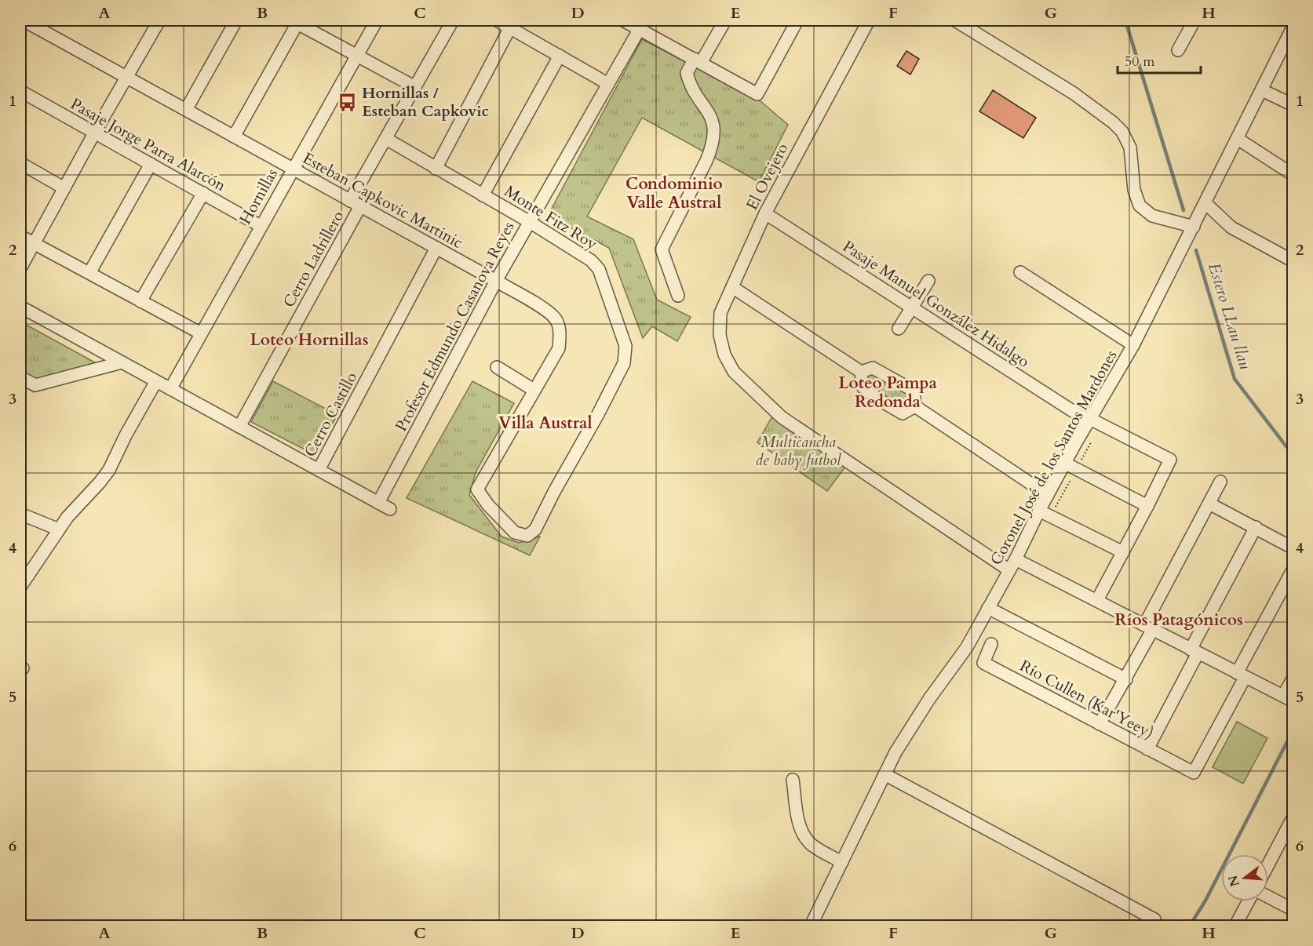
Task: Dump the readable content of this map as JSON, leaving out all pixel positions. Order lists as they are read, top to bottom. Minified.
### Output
{"streets":{"street":["Pasaje Jorge Parra Alarcón","El Ovejero","Hornillas","Esteban Capkovic Martinic","Monte Fitz Roy","Cerro Ladrillero","Pasaje Manuel González Hidalgo","Profesor Edmundo Casanova Reyes","Cerro Castillo","Coronel José de los Santos Mardones","Río Cullen (Kar'Yeey)"]},"crossings":[["Pasaje Jorge Parra Alarcón","Hornillas"],["El Ovejero","Pasaje Manuel González Hidalgo"],["El Ovejero","Coronel José de los Santos Mardones"],["Hornillas","Esteban Capkovic Martinic"],["Esteban Capkovic Martinic","Monte Fitz Roy"],["Esteban Capkovic Martinic","Cerro Ladrillero"],["Esteban Capkovic Martinic","Profesor Edmundo Casanova Reyes"],["Esteban Capkovic Martinic","Cerro Castillo"],["Monte Fitz Roy","Cerro Ladrillero"],["Monte Fitz Roy","Profesor Edmundo Casanova Reyes"],["Pasaje Manuel González Hidalgo","Coronel José de los Santos Mardones"]],"districts":["Condominio Valle Austral","Loteo Hornillas","Loteo Pampa Redonda","Villa Austral","Ríos Patagónicos"],"water":["Estero LLau llau"],"parks":["Multicancha de baby futbol"],"places":{"bus stop":["Hornillas / Esteban Capkovic"]},"scale_bar":"50 m","north":"left","grid":{"columns":["A","B","C","D","E","F","G","H"],"rows":["1","2","3","4","5","6"]}}
